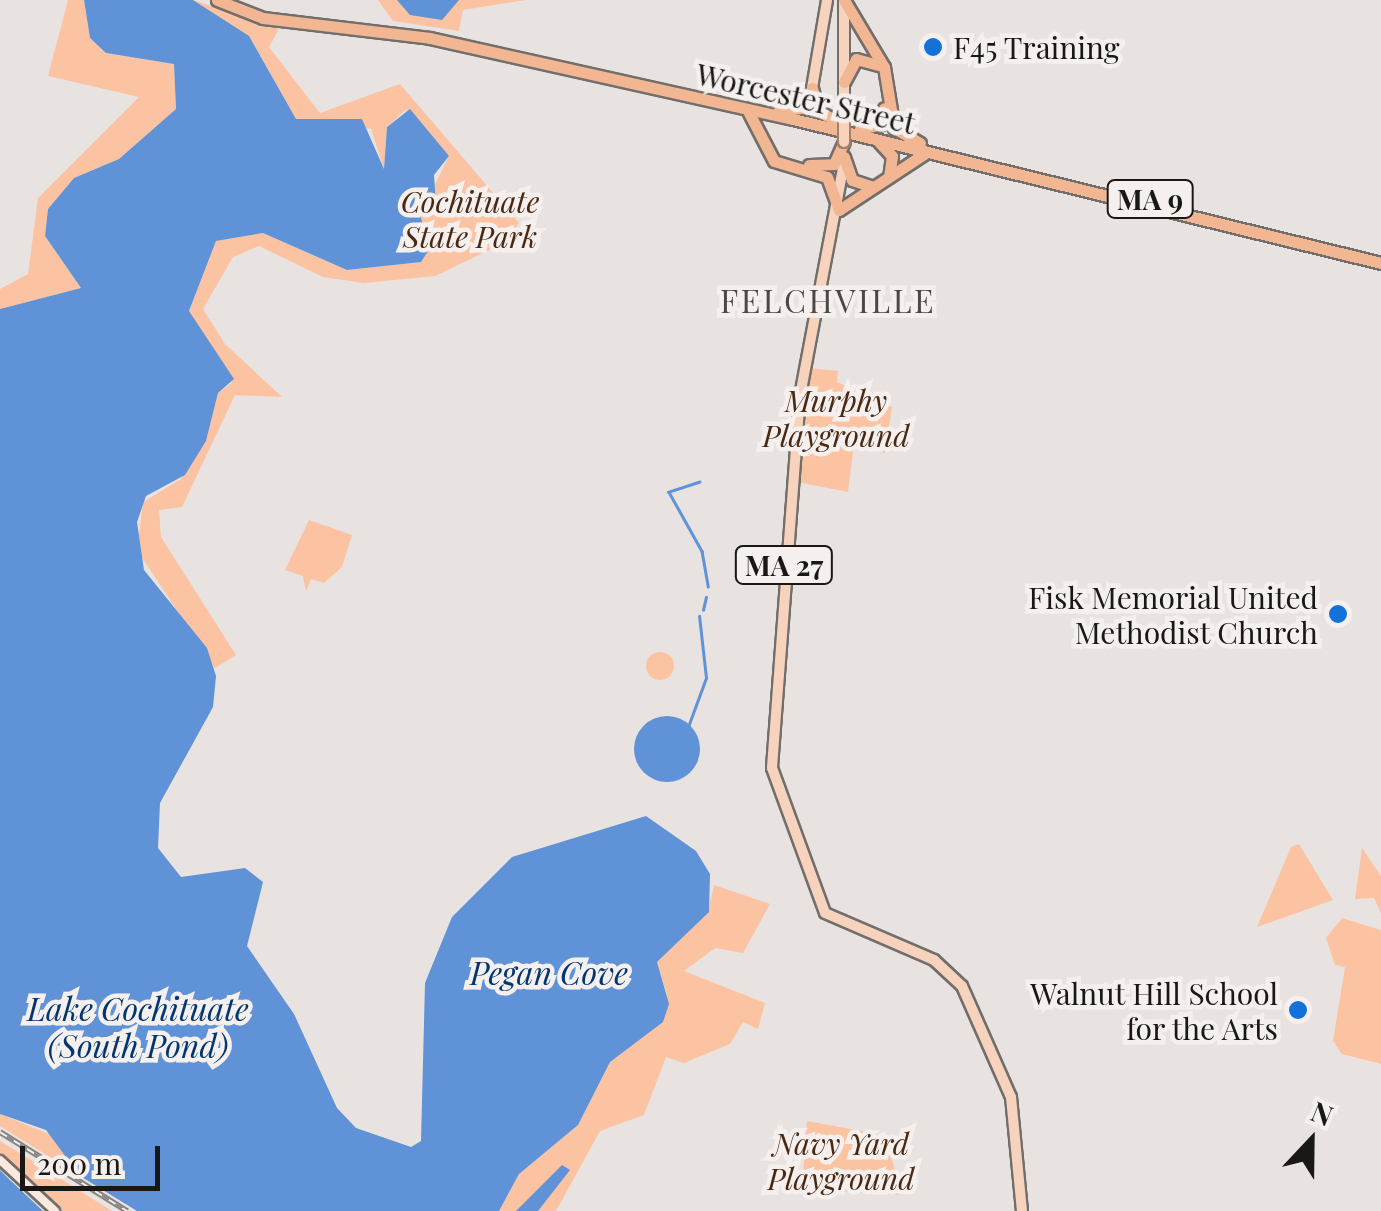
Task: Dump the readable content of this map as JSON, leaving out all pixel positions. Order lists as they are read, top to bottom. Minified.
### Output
{"streets":{"highway":["Worcester Street","MA 9"],"main road":["MA 27"]},"districts":["FELCHVILLE"],"water":["Pegan Cove","Lake Cochituate (South Pond)"],"parks":["Cochituate State Park","Murphy Playground","Navy Yard Playground"],"places":["F45 Training","Fisk Memorial United Methodist Church","Walnut Hill School for the Arts"],"scale_bar":"200 m","north":"top"}
